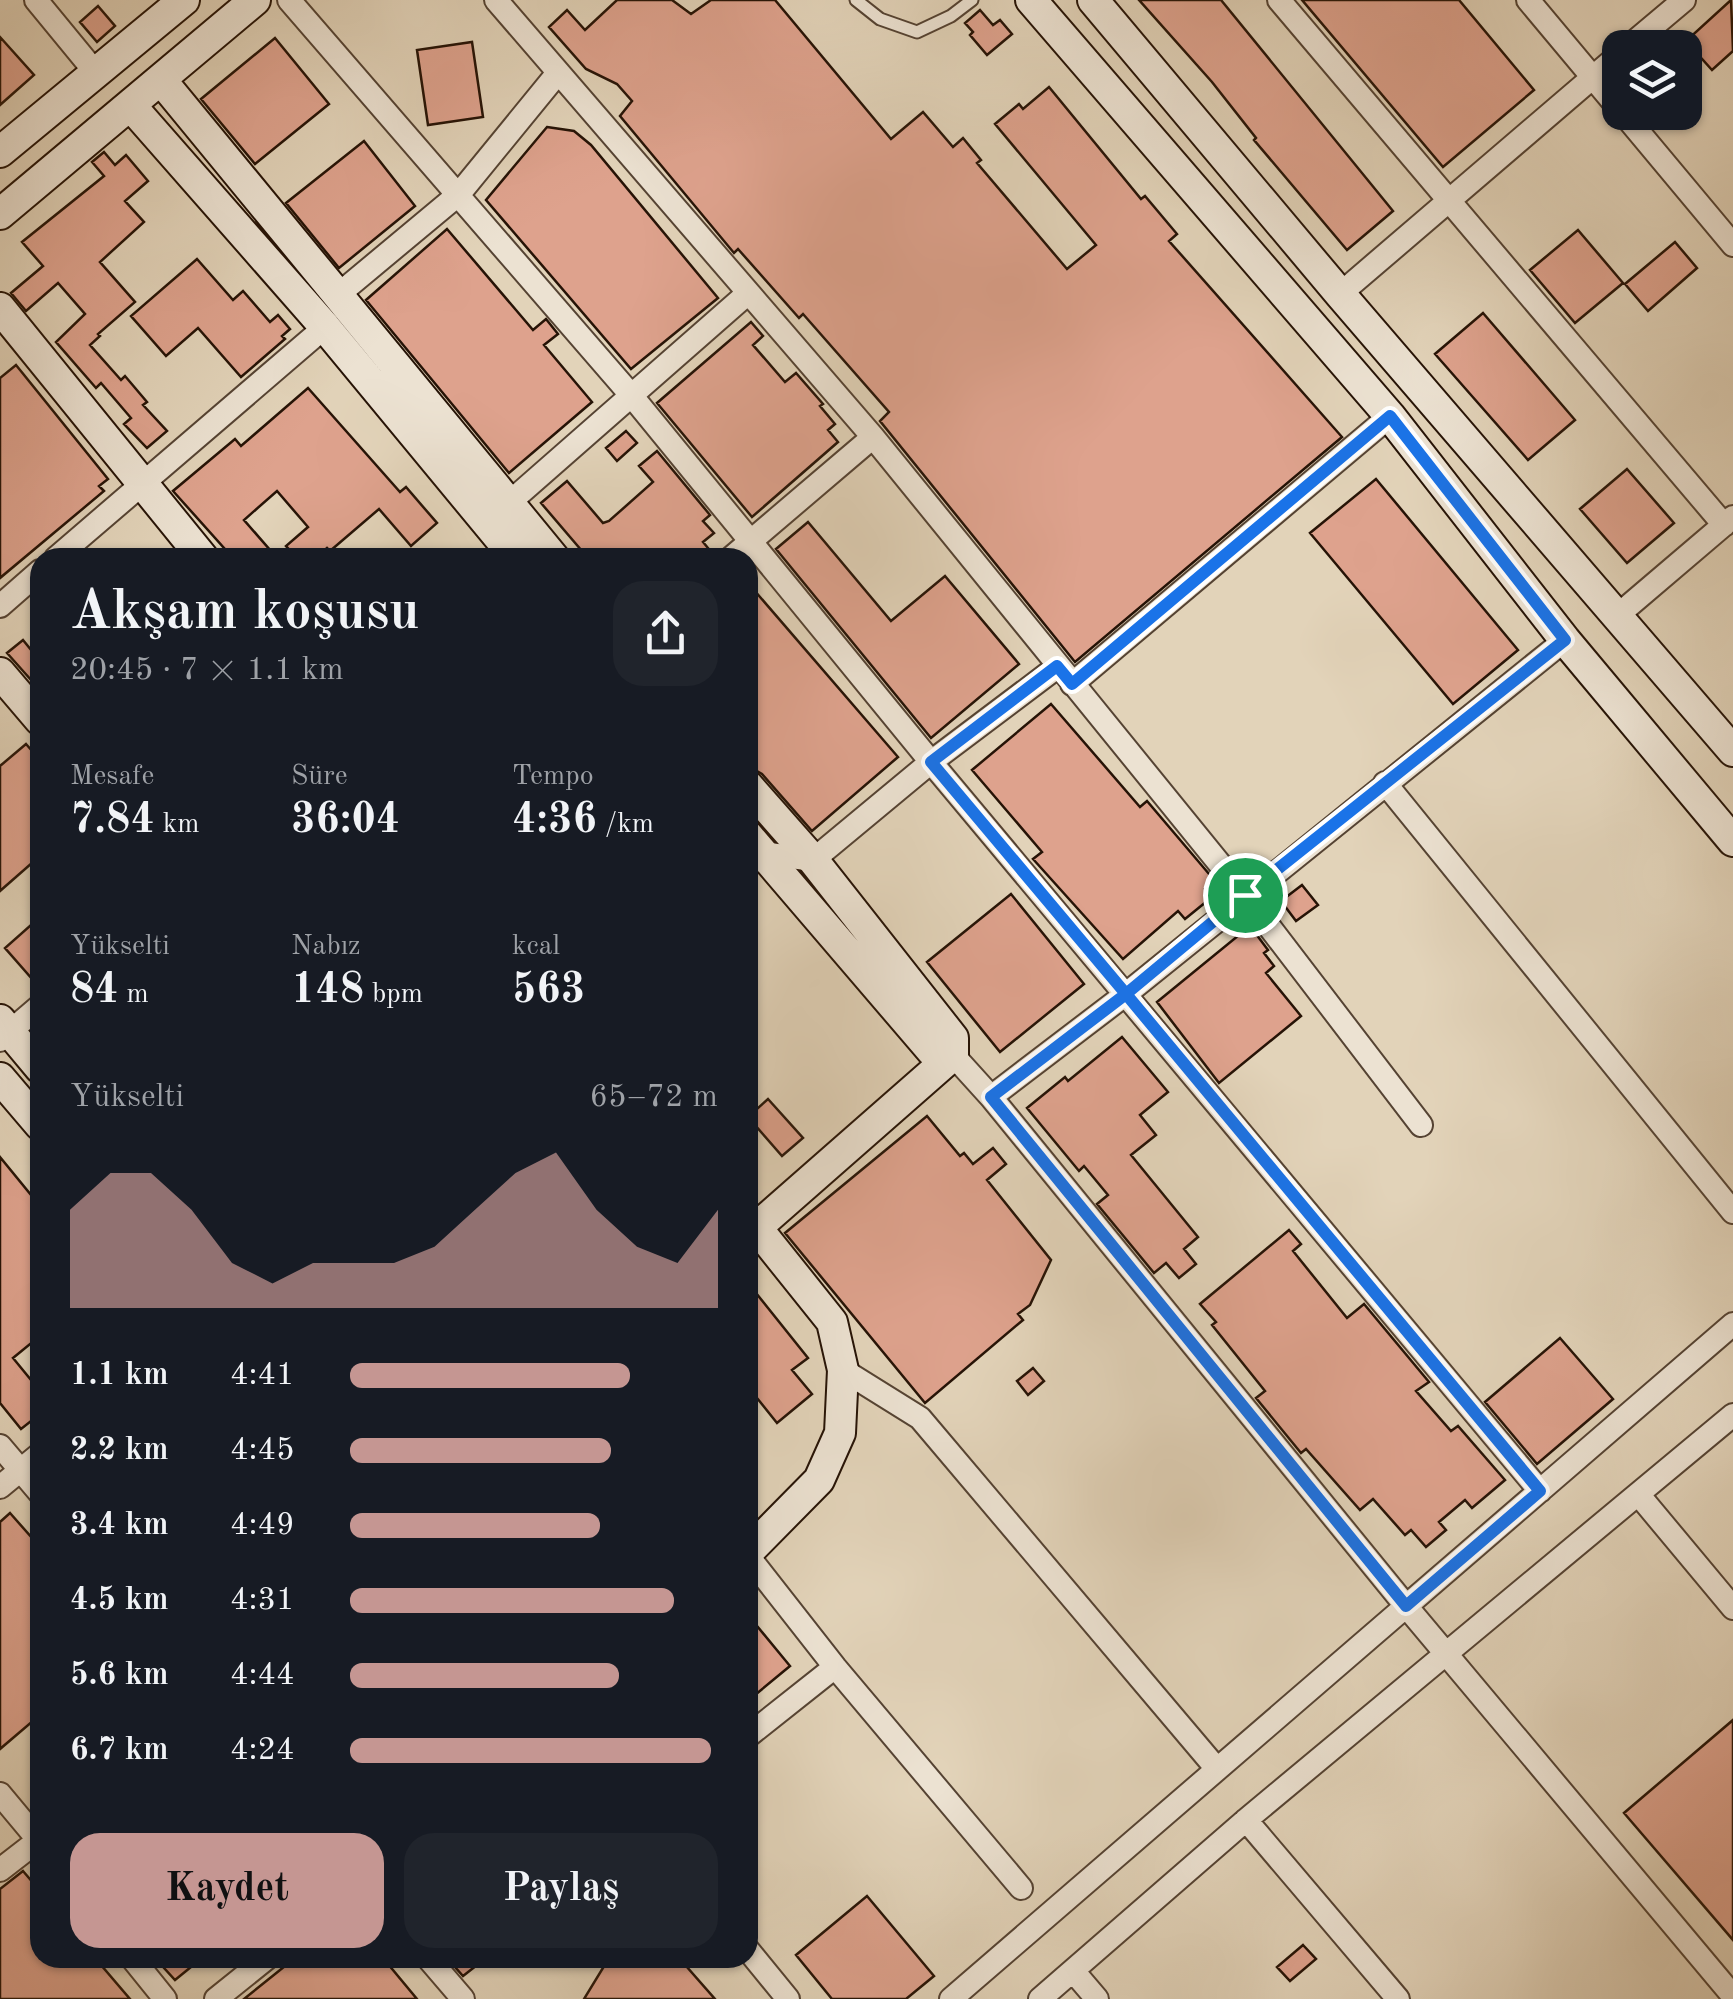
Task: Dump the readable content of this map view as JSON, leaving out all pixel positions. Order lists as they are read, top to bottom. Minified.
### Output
{"page":{"heading":["Akşam koşusu","20:45 · 7 × 1.1 km"],"stats":[["Mesafe","7.84 km"],["Süre","36:04"],["Tempo","4:36 /km"],["Yükselti","84 m"],["Nabız","148 bpm"],["kcal","563"]],"chart":["Yükselti","65–72 m"],"list":[{"name":"1.1 km","note":"4:41"},{"name":"2.2 km","note":"4:45"},{"name":"3.4 km","note":"4:49"},{"name":"4.5 km","note":"4:31"},{"name":"5.6 km","note":"4:44"},{"name":"6.7 km","note":"4:24"}],"buttons":["Kaydet","Paylaş"]}}
